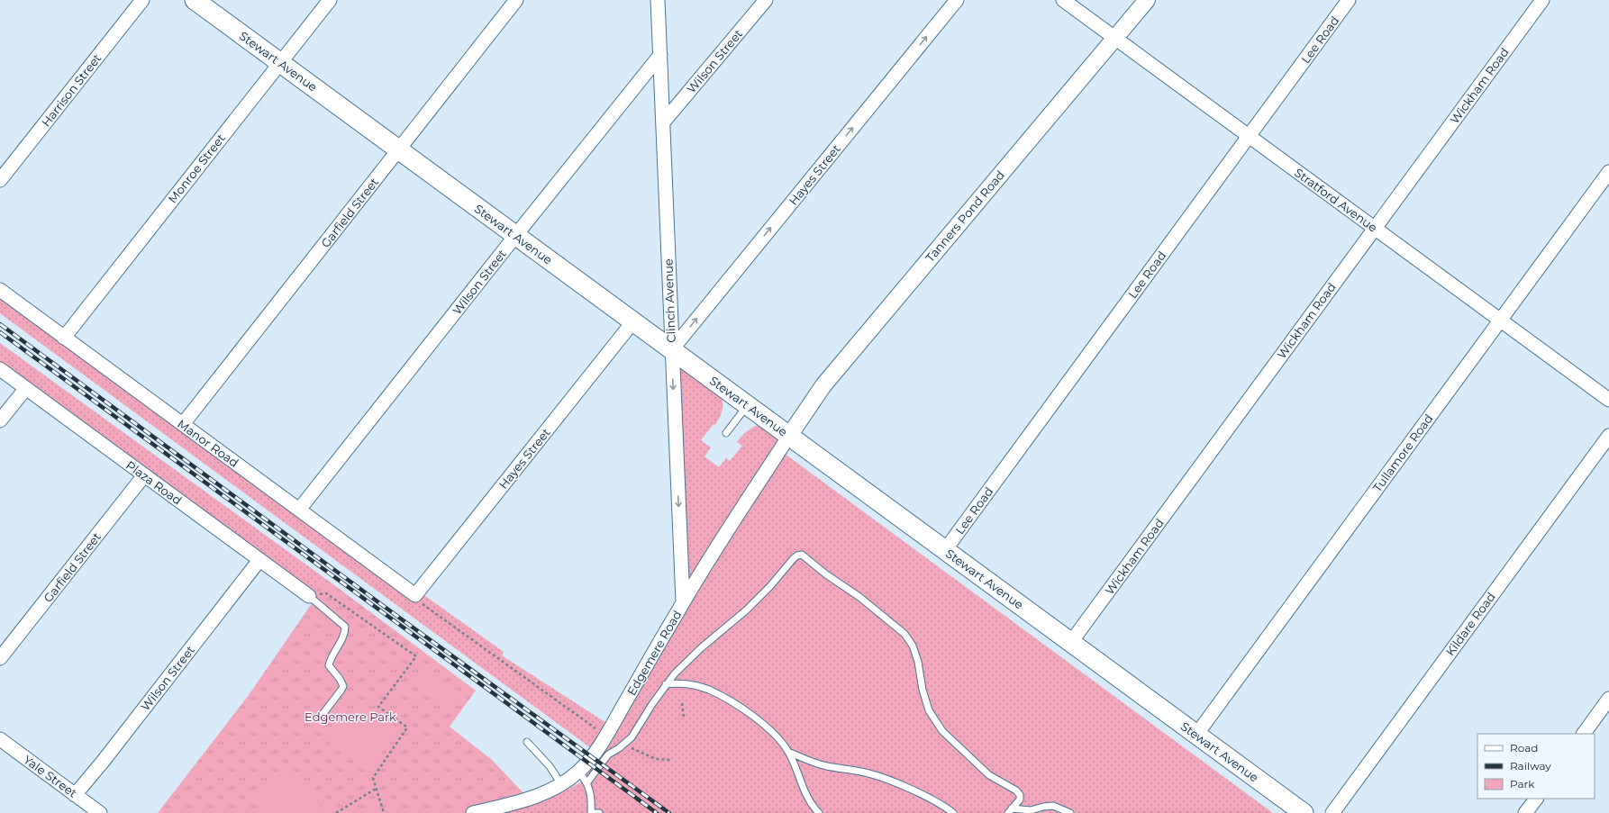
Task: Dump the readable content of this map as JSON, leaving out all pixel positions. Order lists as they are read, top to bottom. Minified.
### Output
{"streets":{"main road":["Stewart Avenue"],"street":["Lee Road","Wilson Street","Wickham Road","Harrison Street","Monroe Street","Hayes Street","Stratford Avenue","Garfield Street","Tanners Pond Road","Clinch Avenue","Manor Road","Tullamore Road","Plaza Road","Kildare Road","Edgemere Road","Yale Street"]},"crossings":[["Lee Road","Stewart Avenue"],["Lee Road","Stratford Avenue"],["Stewart Avenue","Wilson Street"],["Stewart Avenue","Wickham Road"],["Stewart Avenue","Monroe Street"],["Stewart Avenue","Hayes Street"],["Stewart Avenue","Garfield Street"],["Stewart Avenue","Tanners Pond Road"],["Stewart Avenue","Clinch Avenue"],["Stewart Avenue","Tullamore Road"],["Stewart Avenue","Edgemere Road"],["Wilson Street","Clinch Avenue"],["Wilson Street","Manor Road"],["Wilson Street","Plaza Road"],["Wilson Street","Yale Street"],["Wickham Road","Stratford Avenue"],["Monroe Street","Manor Road"],["Hayes Street","Clinch Avenue"],["Hayes Street","Manor Road"],["Stratford Avenue","Tanners Pond Road"],["Stratford Avenue","Tullamore Road"],["Garfield Street","Manor Road"],["Garfield Street","Plaza Road"],["Tanners Pond Road","Edgemere Road"],["Clinch Avenue","Edgemere Road"]],"one_way":["Hayes Street","Clinch Avenue"],"parks":["Edgemere Park"],"legend":["Road","Railway","Park"]}
